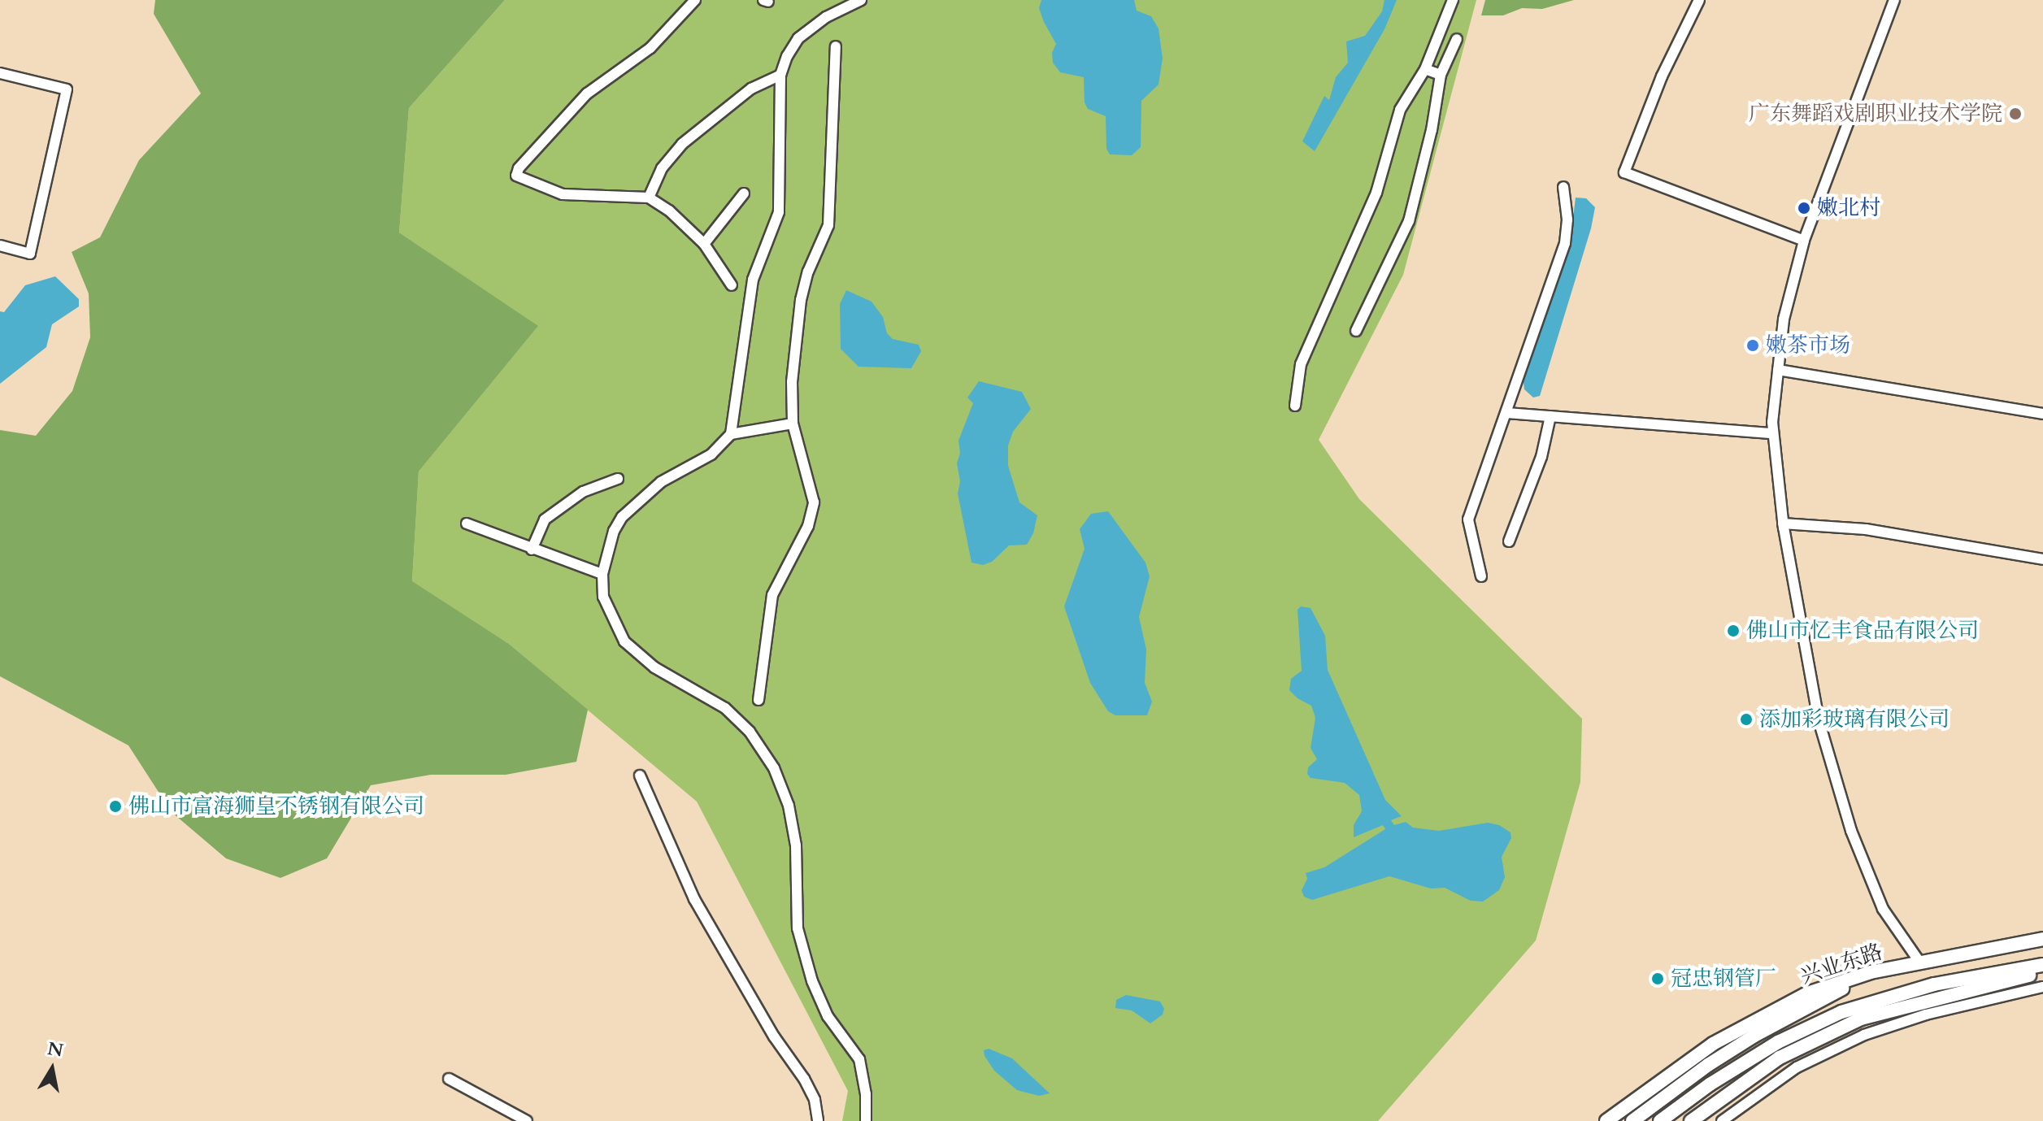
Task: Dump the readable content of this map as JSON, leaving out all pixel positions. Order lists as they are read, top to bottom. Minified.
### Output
{"streets":{"main road":["兴业东路"]},"places":["广东舞蹈戏剧职业技术学院","嫩北村","嫩茶市场","佛山市忆丰食品有限公司","添加彩玻璃有限公司","佛山市富海狮皇不锈钢有限公司","冠忠钢管厂"],"north":"top"}
